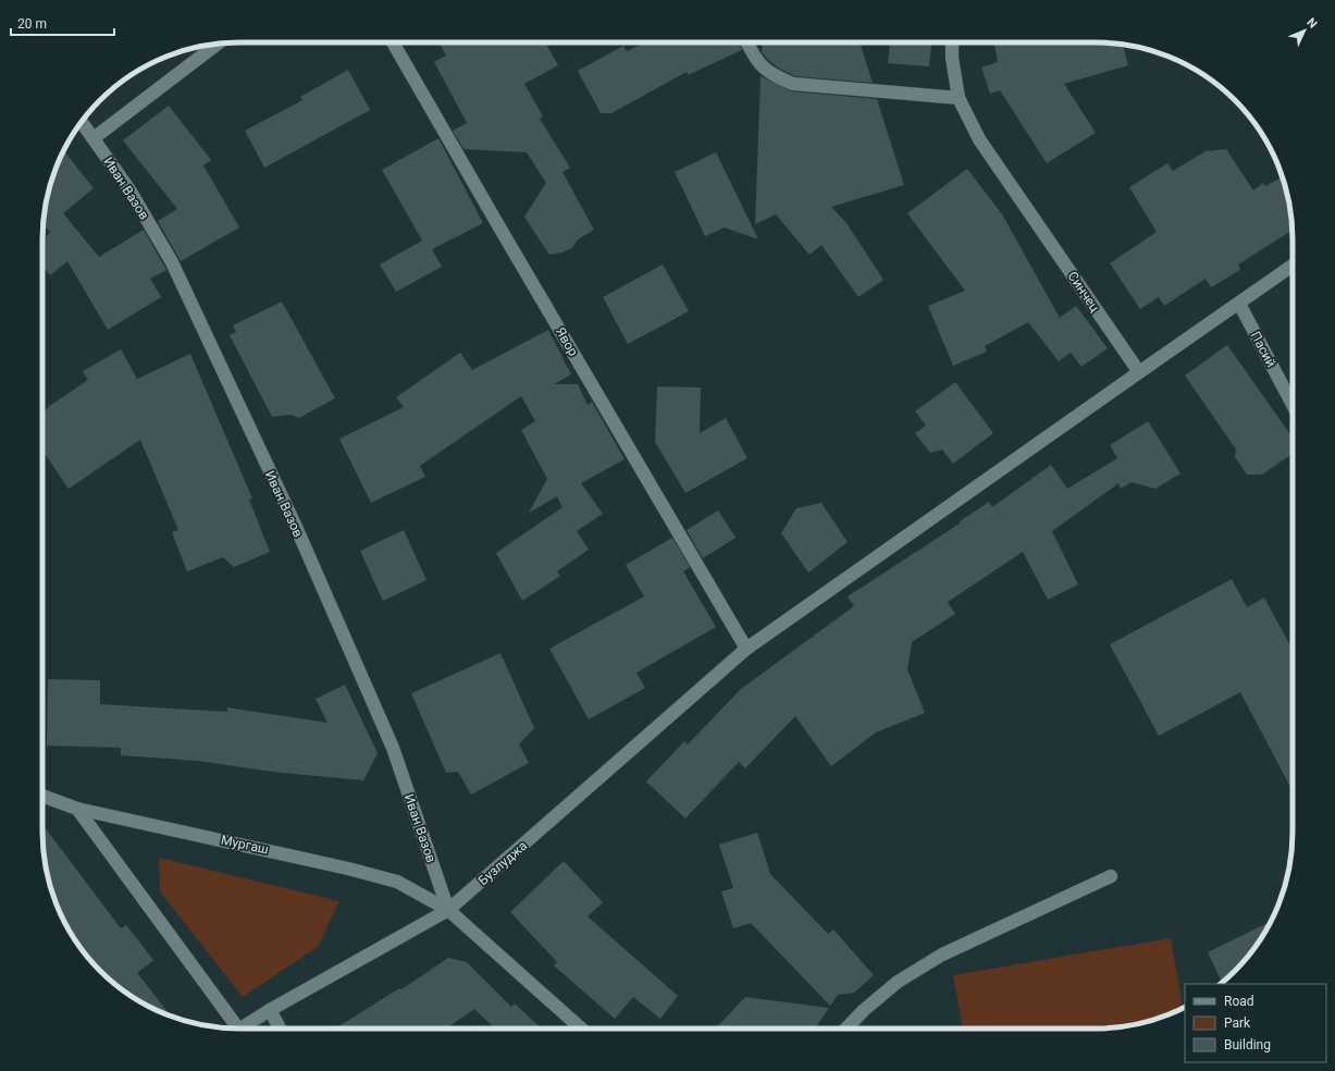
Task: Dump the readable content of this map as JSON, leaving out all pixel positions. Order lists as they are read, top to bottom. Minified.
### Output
{"streets":{"street":["Иван Вазов","Синчец","Явор","Пасий","Мургаш","Бузлуджа"]},"crossings":[["Иван Вазов","Мургаш"],["Иван Вазов","Бузлуджа"],["Синчец","Бузлуджа"],["Явор","Бузлуджа"],["Мургаш","Бузлуджа"]],"legend":["Road","Park","Building"],"scale_bar":"20 m","north":"top right"}
